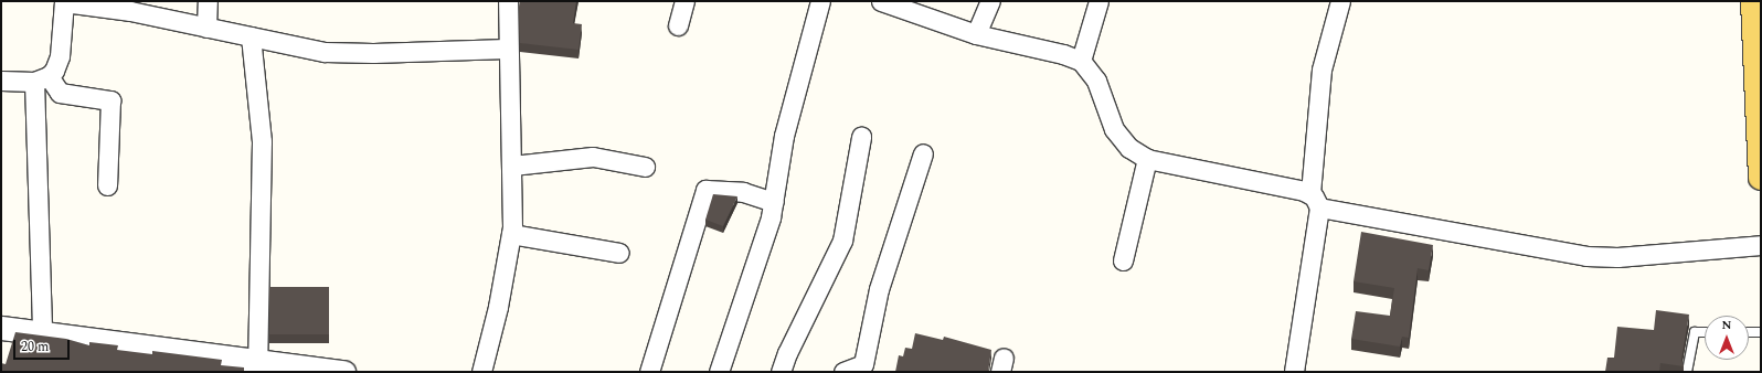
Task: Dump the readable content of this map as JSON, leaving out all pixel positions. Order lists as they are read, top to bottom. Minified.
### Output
{"scale_bar":"20 m","north":"top"}
